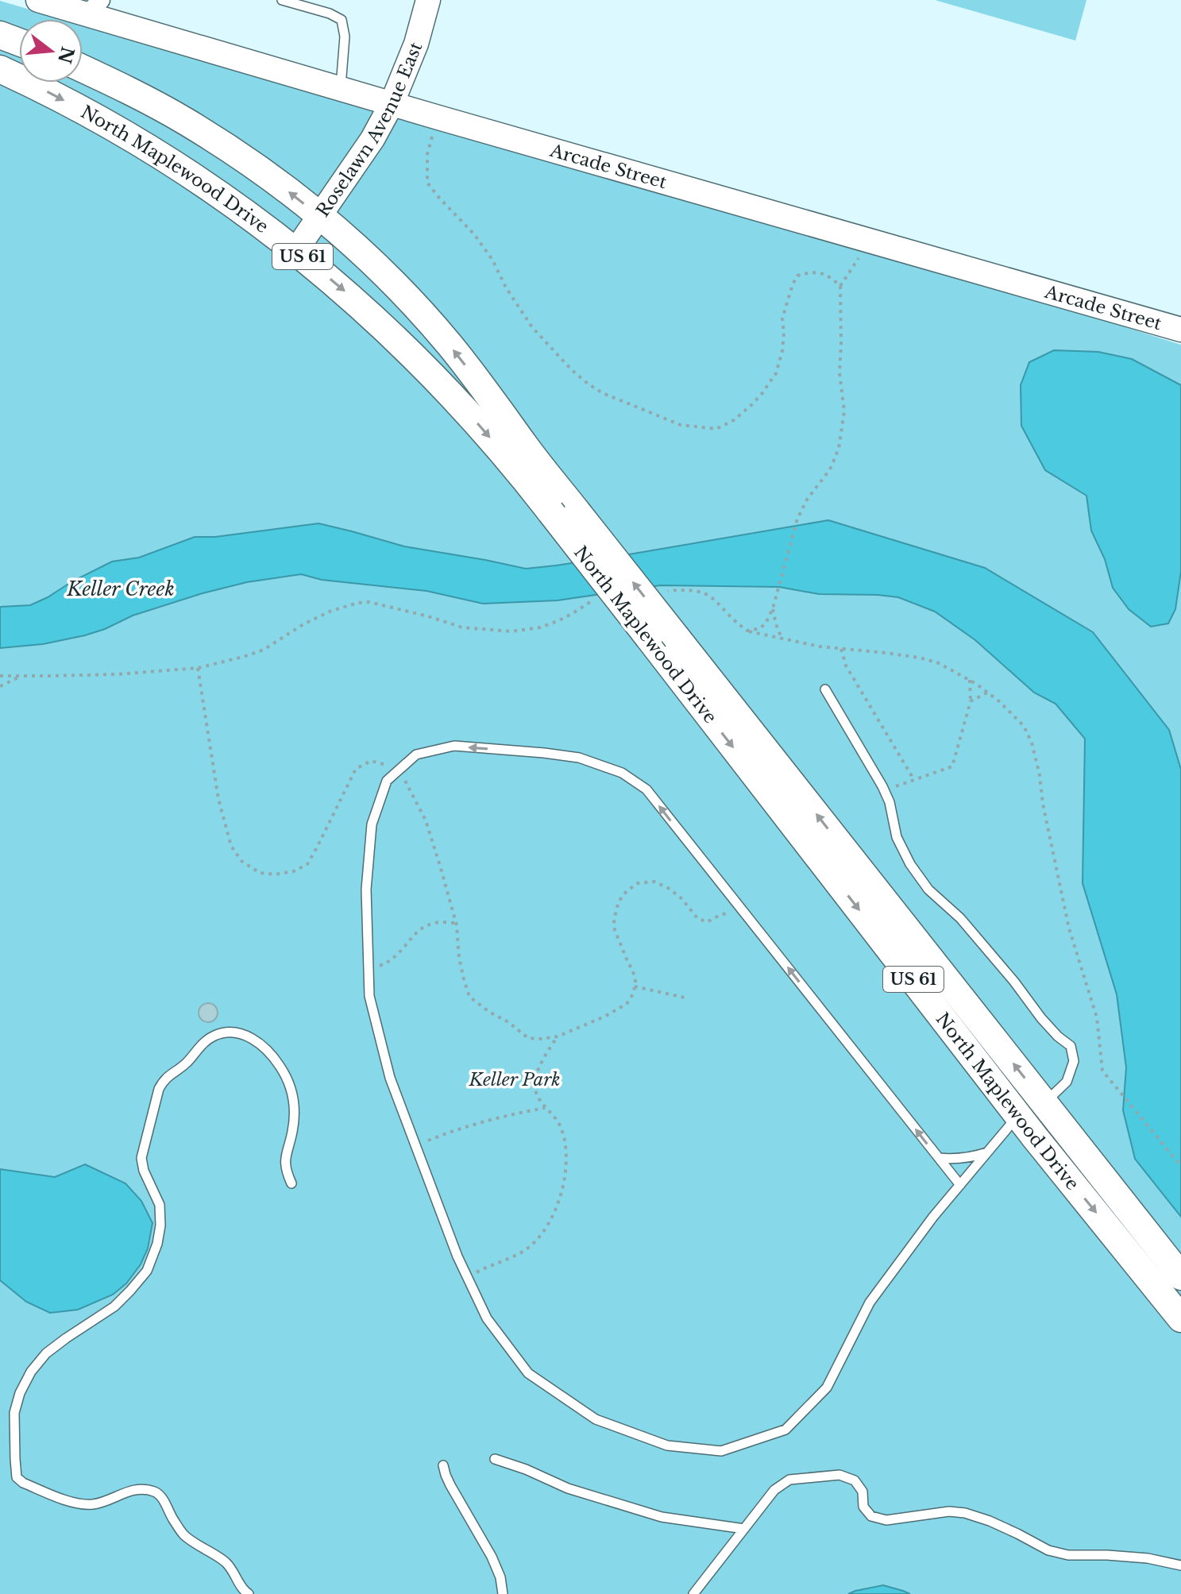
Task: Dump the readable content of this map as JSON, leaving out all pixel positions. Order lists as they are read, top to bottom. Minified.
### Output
{"streets":{"main road":["North Maplewood Drive","US 61"],"street":["Roselawn Avenue East","Arcade Street"]},"crossings":[["Roselawn Avenue East","Arcade Street"],["Roselawn Avenue East","North Maplewood Drive"]],"water":["Keller Creek"],"parks":["Keller Park"],"north":"right"}
